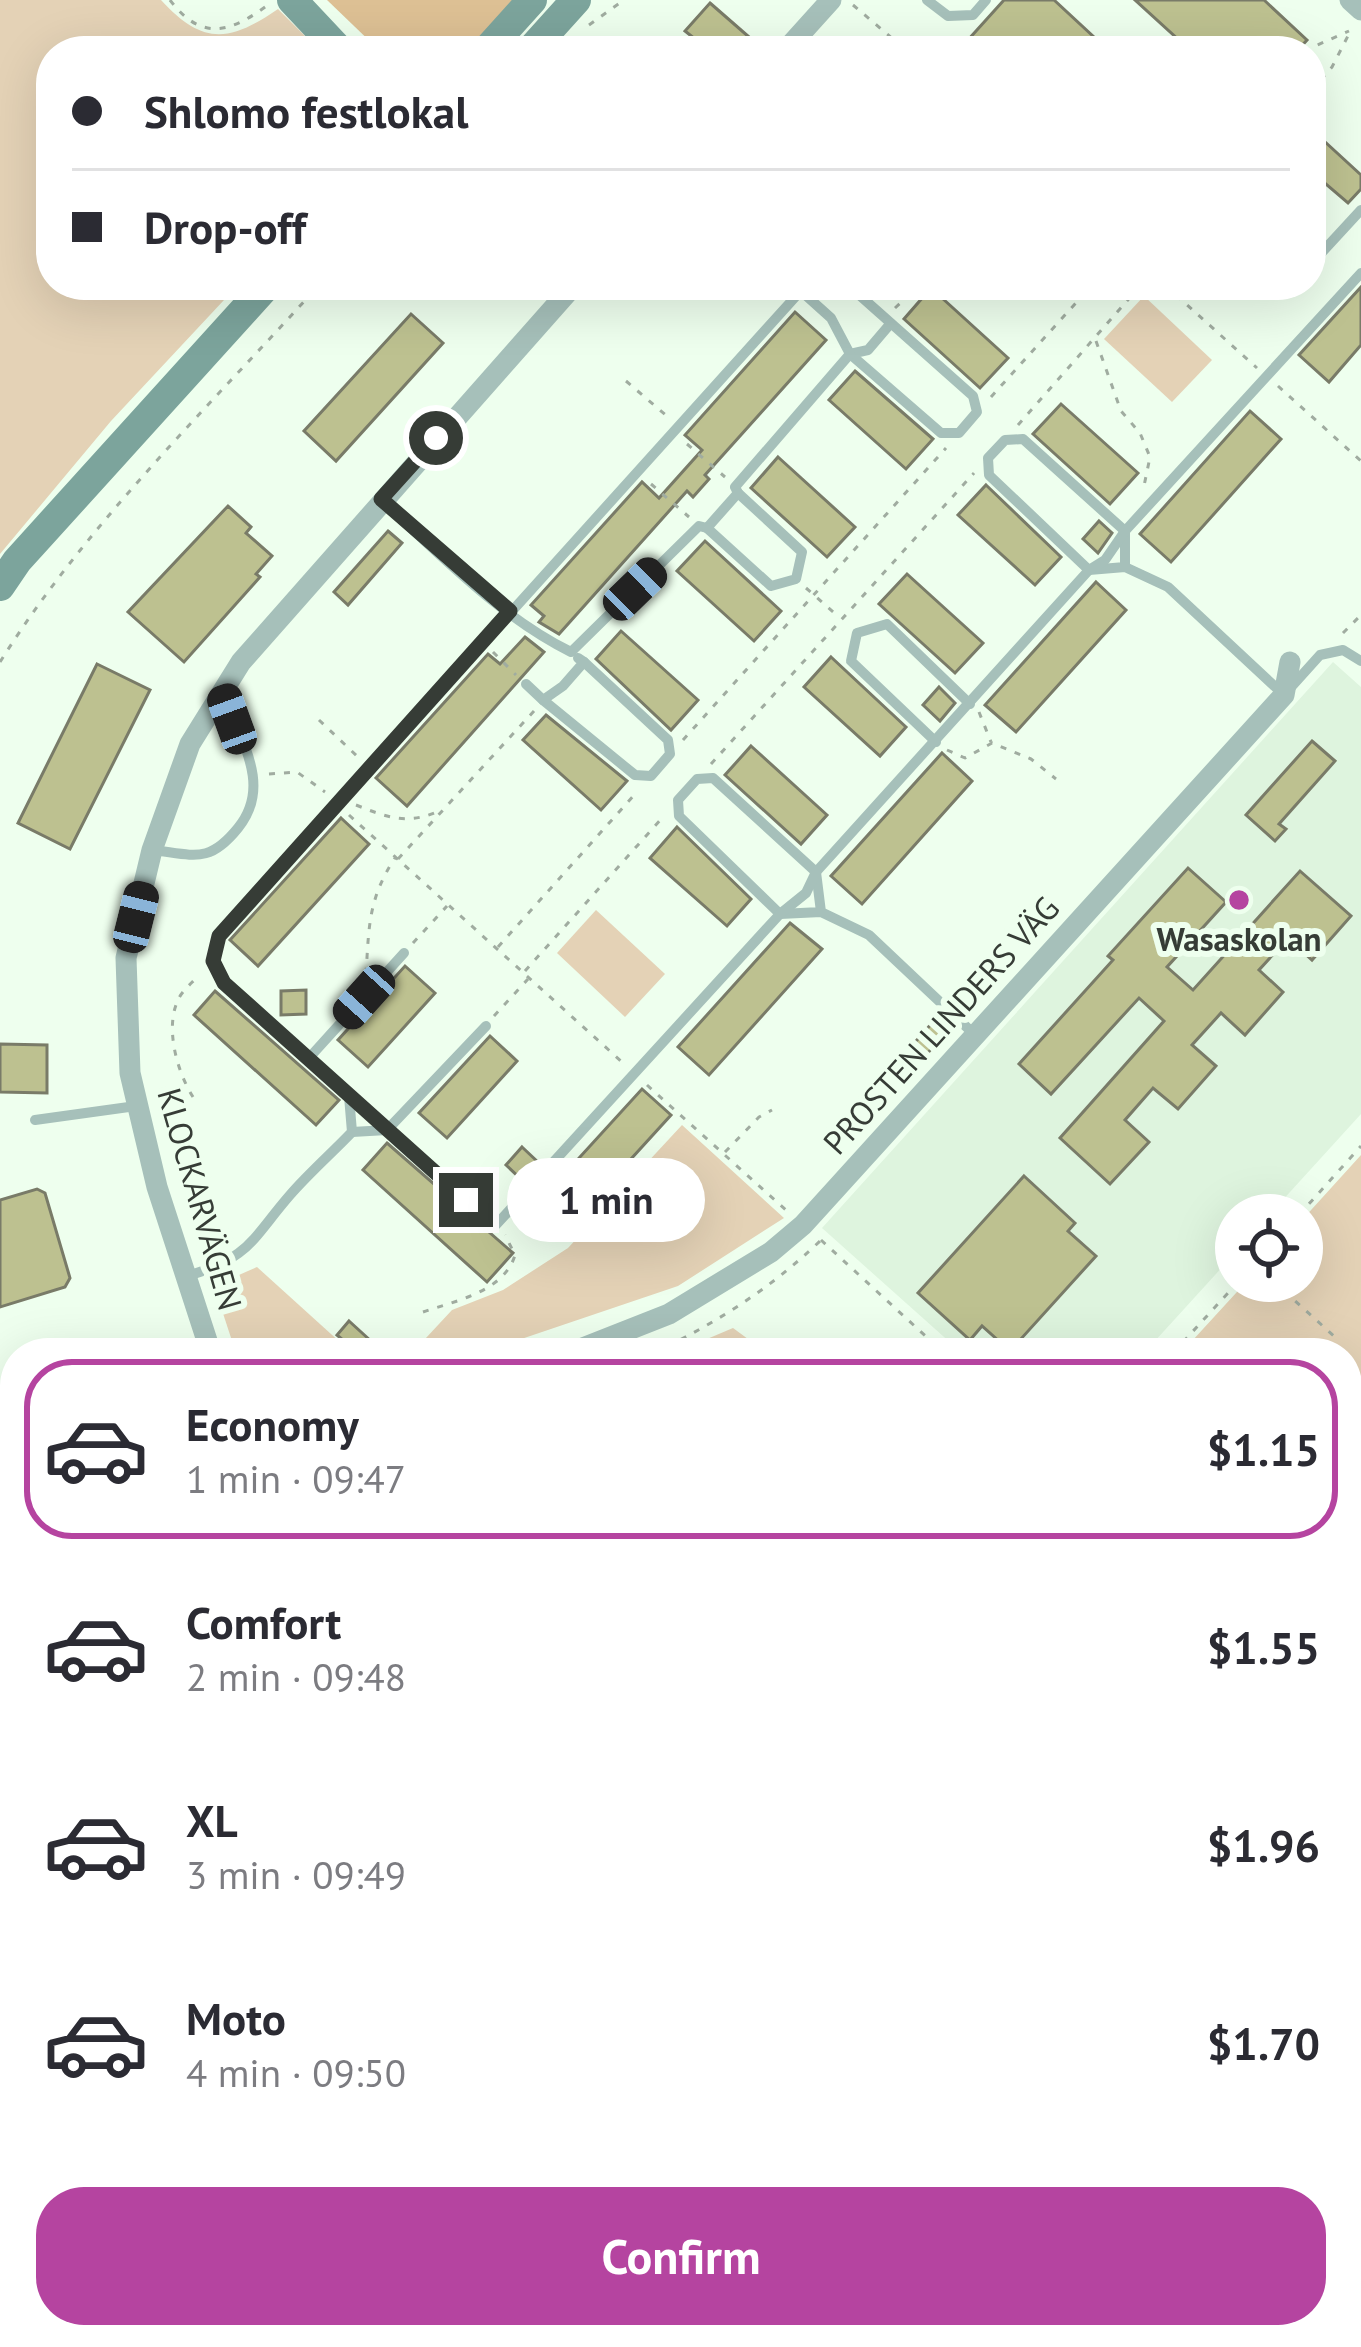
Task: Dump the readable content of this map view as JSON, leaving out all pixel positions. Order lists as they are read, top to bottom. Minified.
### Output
{"streets":{"street":["PROSTEN LINDERS VÄG","KLOCKARVÄGEN"]},"places":["Wasaskolan"],"page":{"banner":["Shlomo festlokal","Drop-off"],"bubble":"1 min","list":[{"name":"Economy","note":"1 min · 09:47","value":"$1.15"},{"name":"Comfort","note":"2 min · 09:48","value":"$1.55"},{"name":"XL","note":"3 min · 09:49","value":"$1.96"},{"name":"Moto","note":"4 min · 09:50","value":"$1.70"}],"buttons":"Confirm"}}
